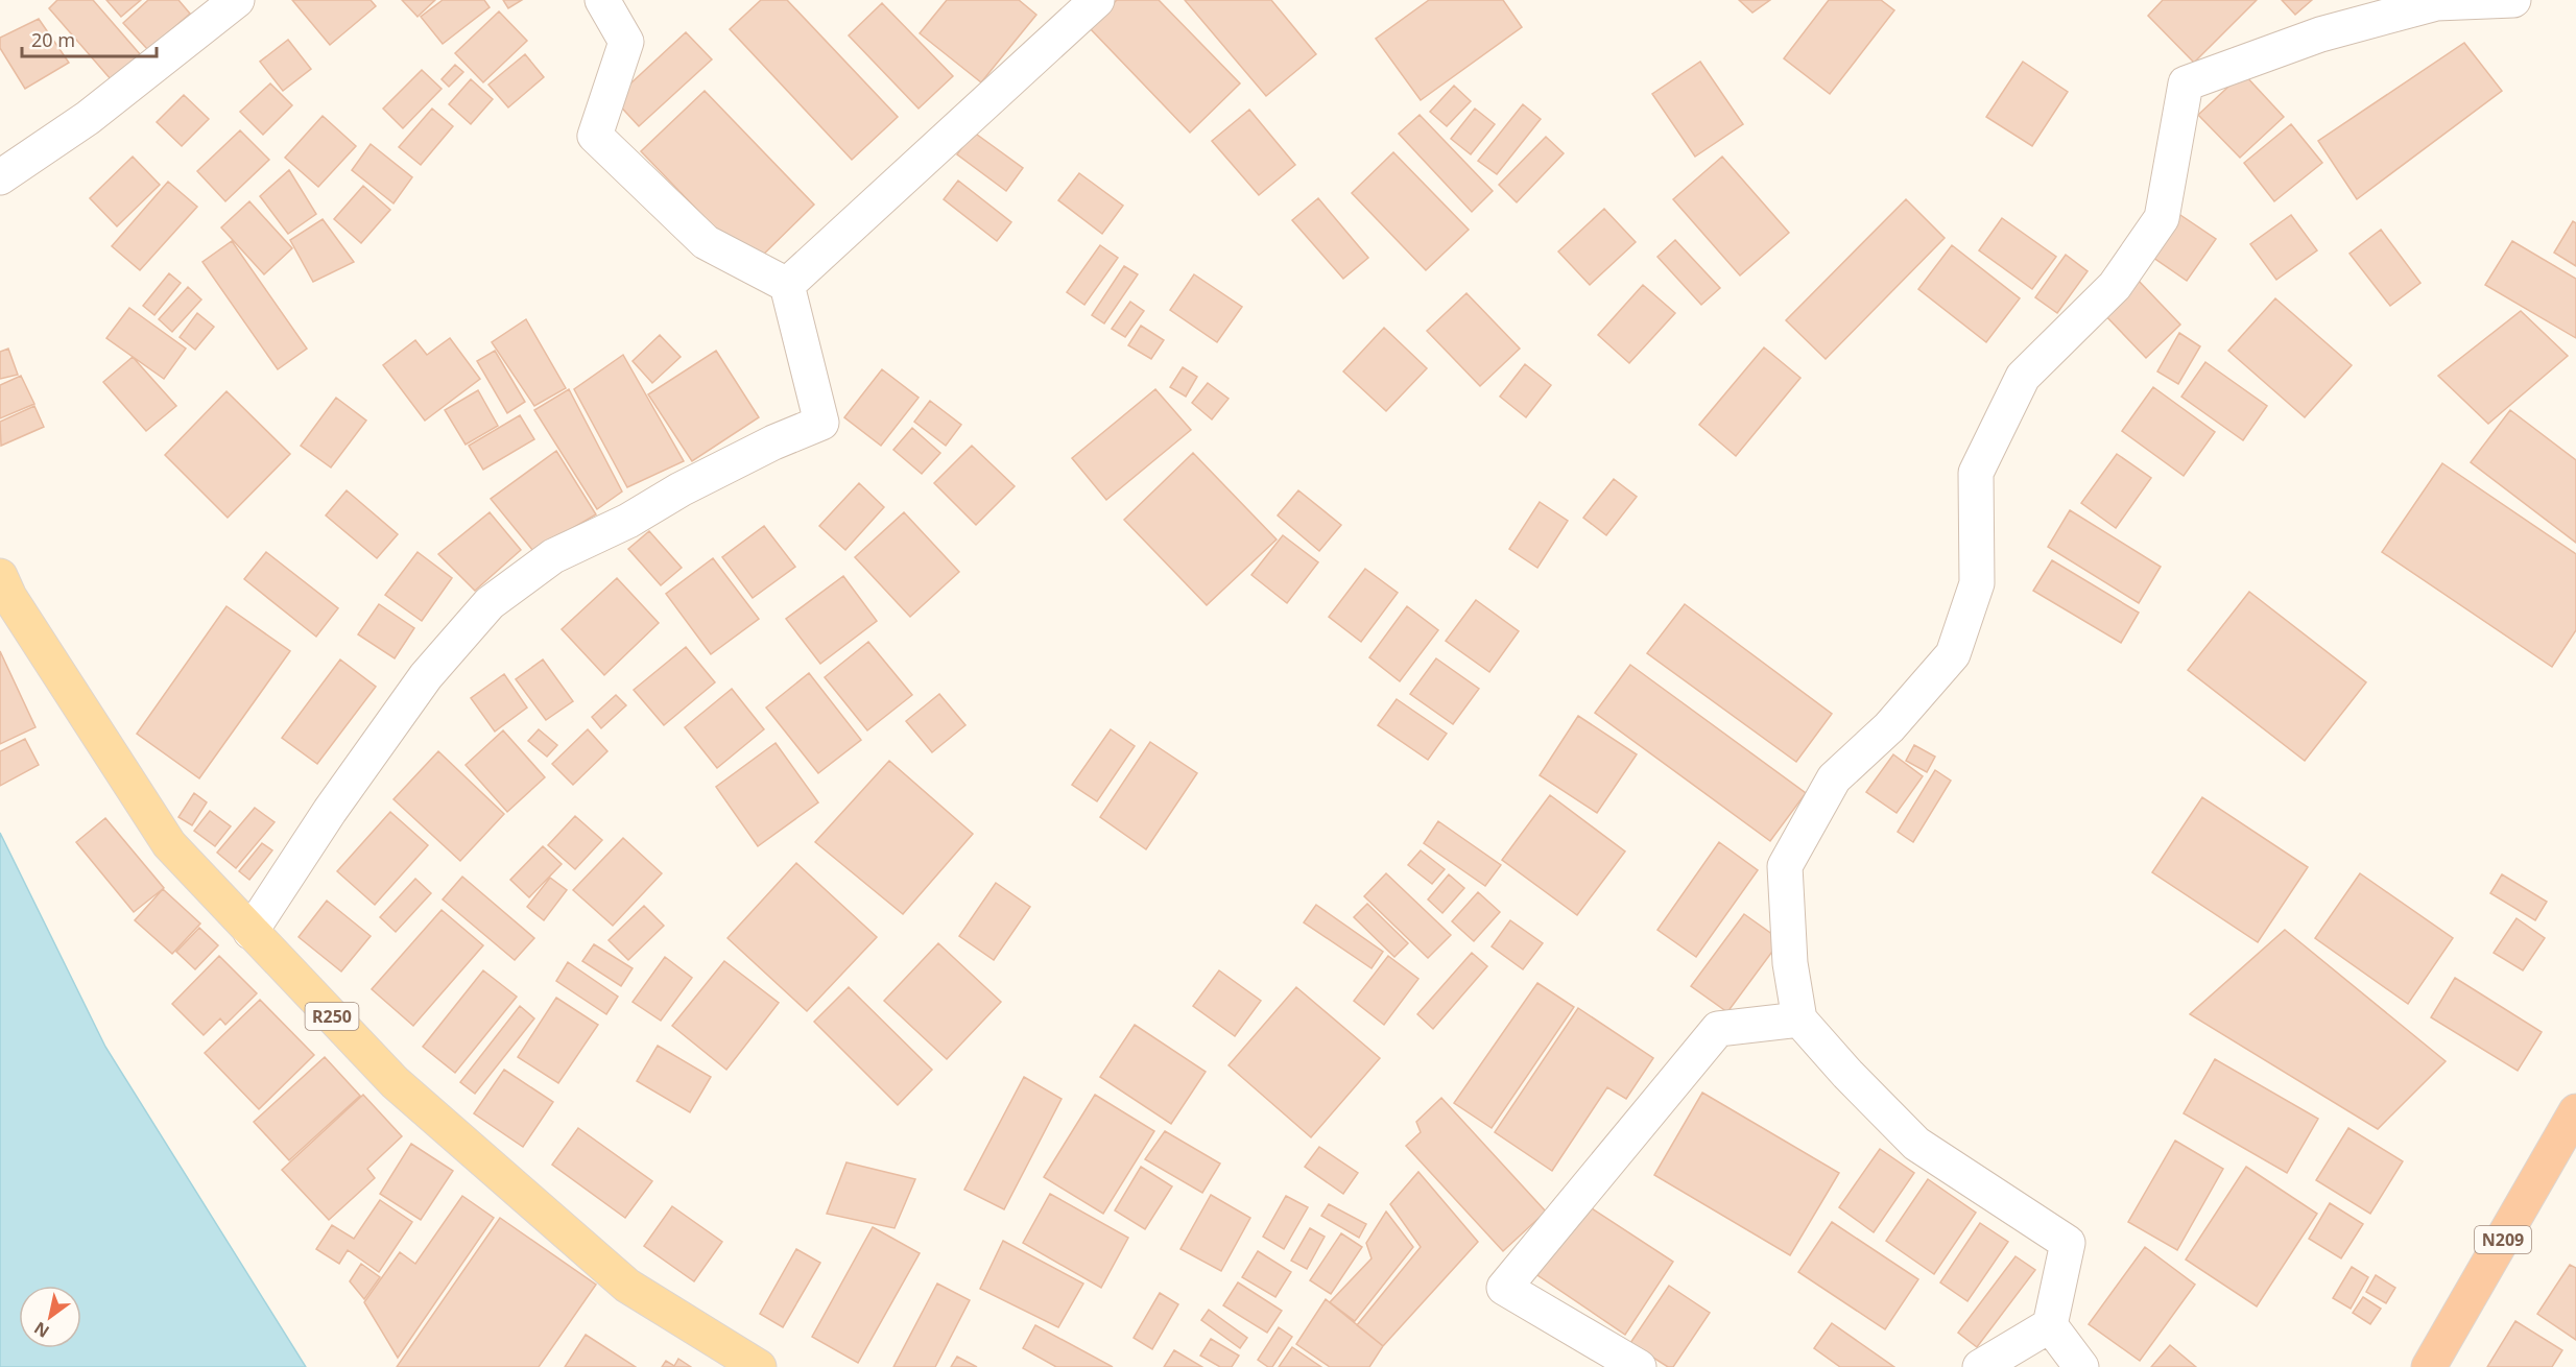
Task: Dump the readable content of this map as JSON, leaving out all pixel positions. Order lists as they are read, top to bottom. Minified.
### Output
{"streets":{"highway":["N209"],"main road":["R250"]},"scale_bar":"20 m","north":"bottom left"}
